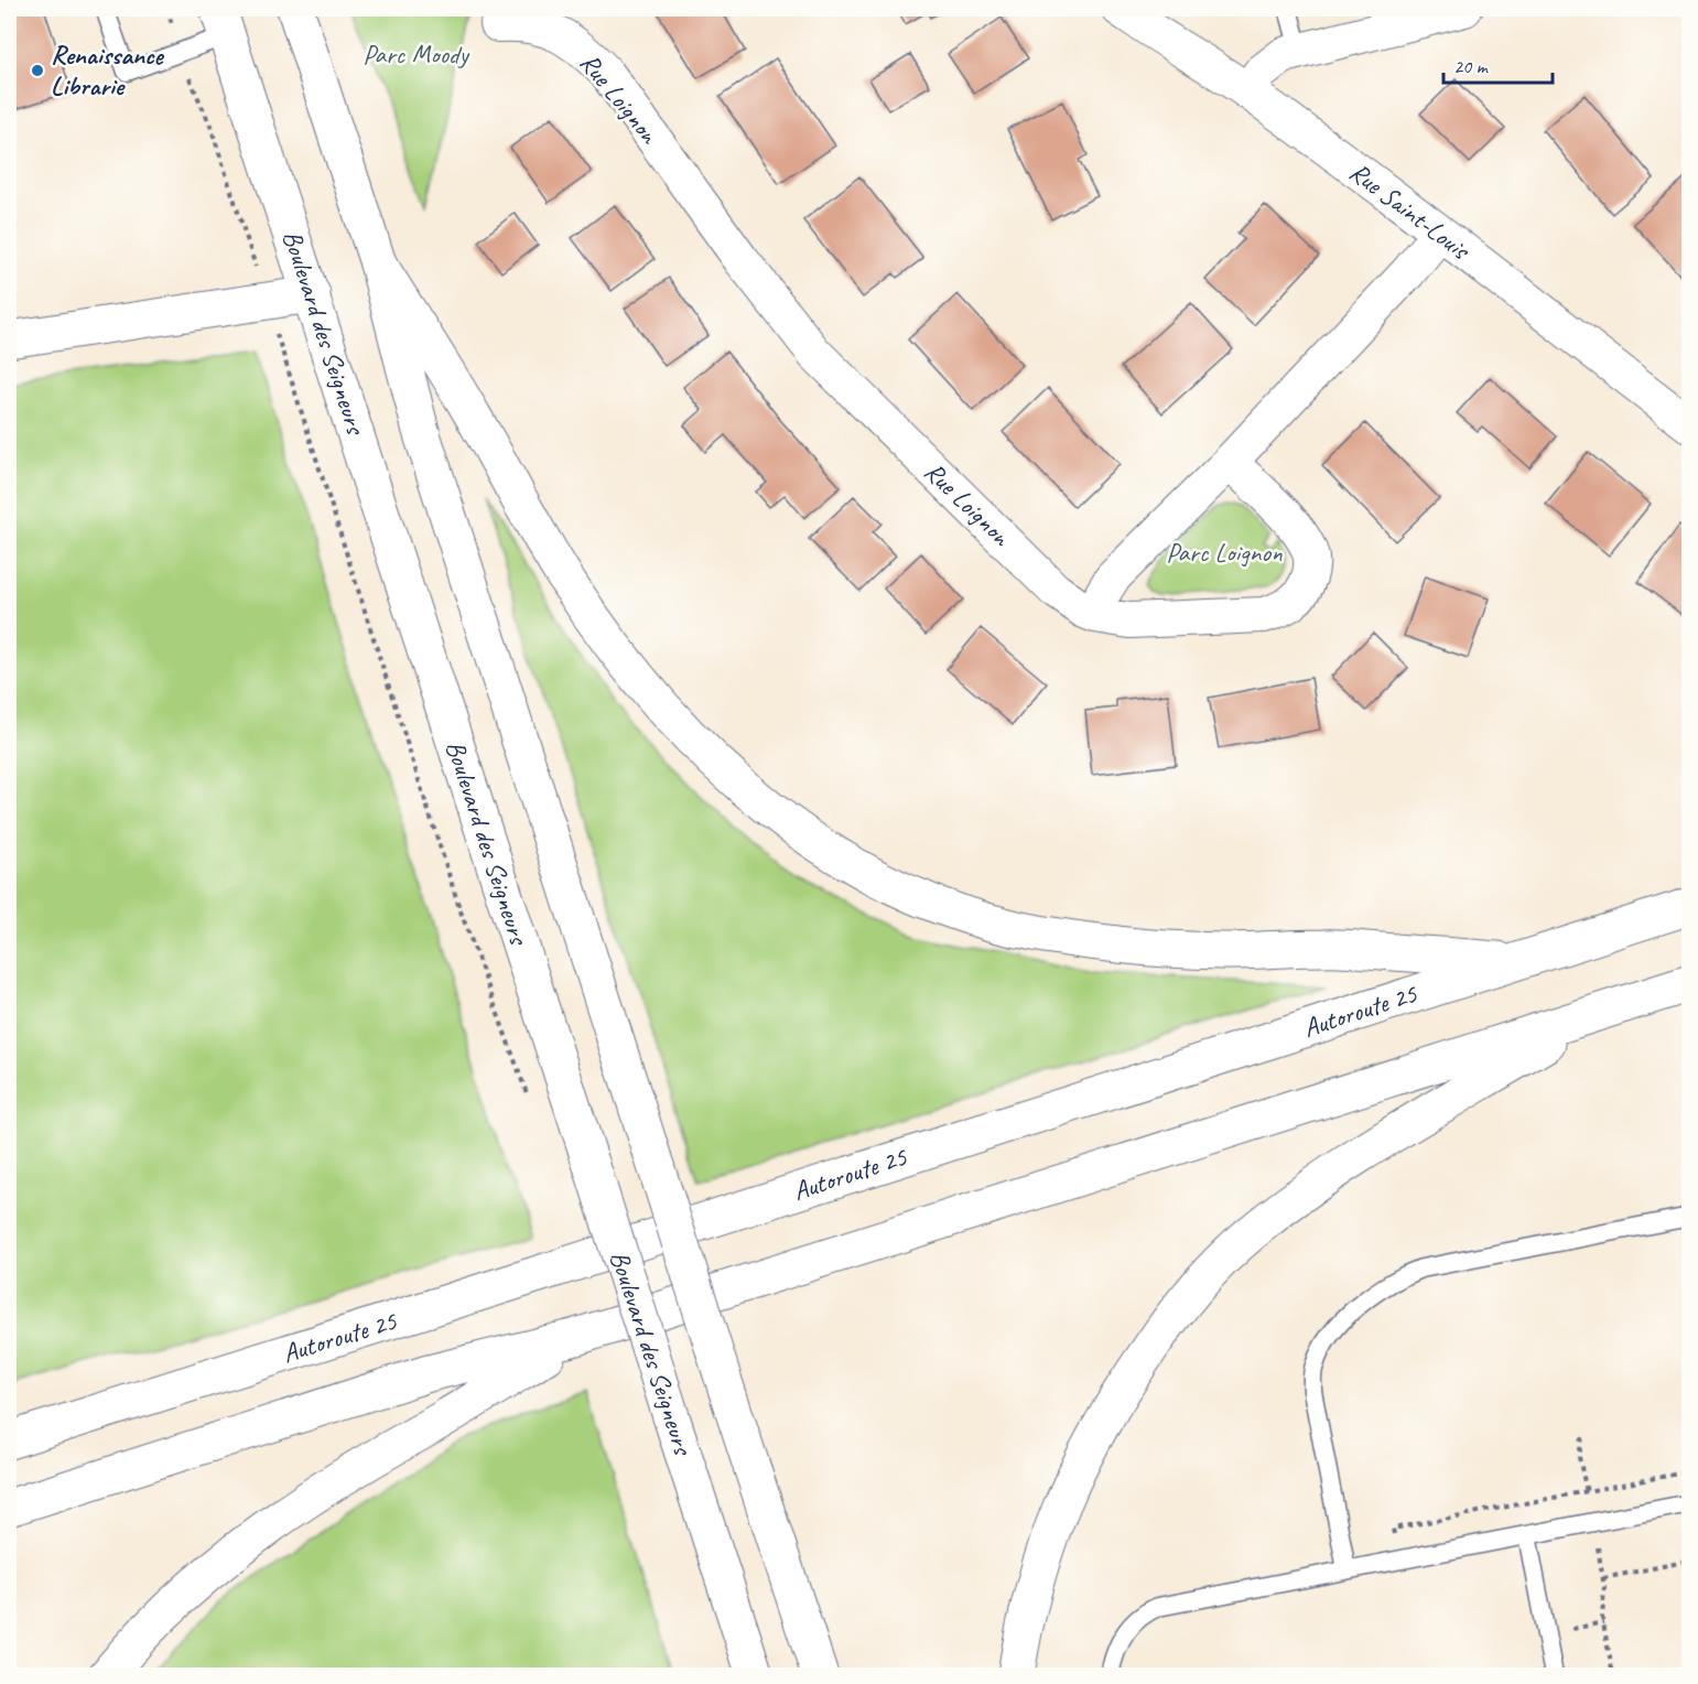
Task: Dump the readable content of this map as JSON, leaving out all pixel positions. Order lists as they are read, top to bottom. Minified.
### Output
{"streets":{"main road":["Boulevard des Seigneurs","Autoroute 25"],"street":["Rue Loignon","Rue Saint-Louis"]},"parks":["Parc Moody","Parc Loignon"],"places":["Renaissance Librarie"],"scale_bar":"20 m"}
